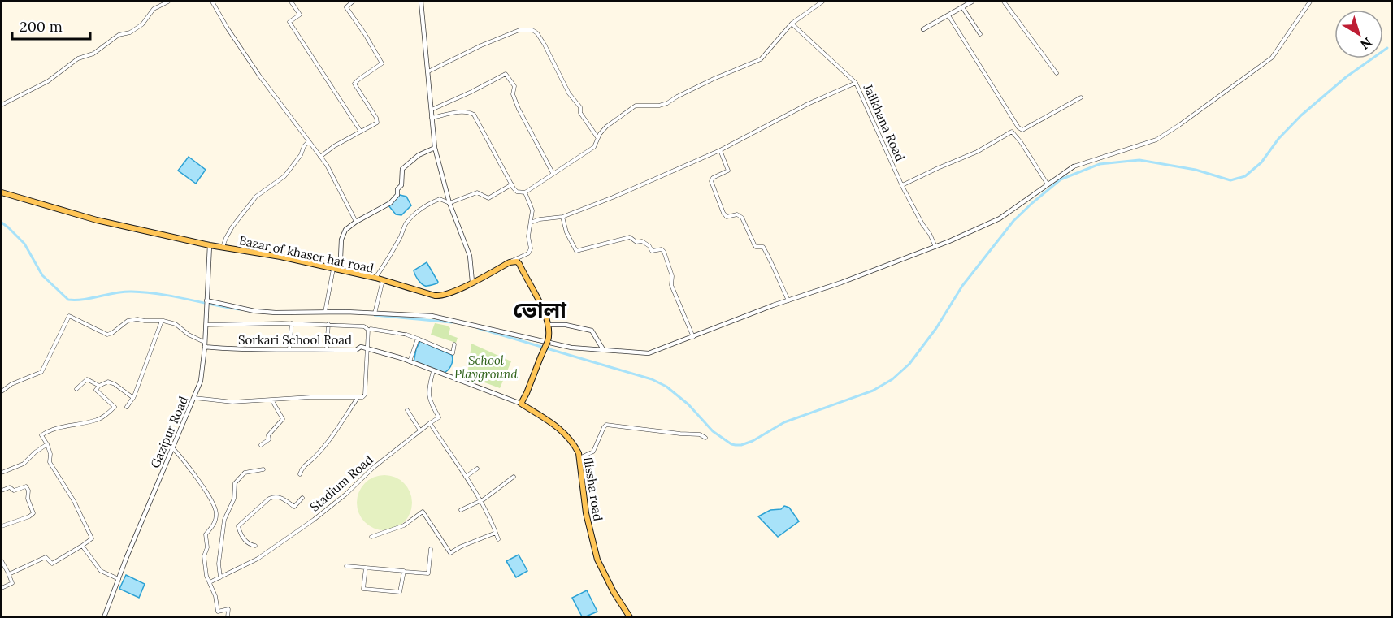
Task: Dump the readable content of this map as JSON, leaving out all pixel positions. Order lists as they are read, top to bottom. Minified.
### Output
{"streets":{"main road":["Bazar of khaser hat road","Ilissha road"],"street":["Jailkhana Road","Sorkari School Road","Gazipur Road","Stadium Road"]},"crossings":[["Bazar of khaser hat road","Gazipur Road"],["Sorkari School Road","Gazipur Road"],["Sorkari School Road","Ilissha road"]],"districts":["ভোলা"],"parks":["School Playground"],"scale_bar":"200 m","north":"bottom right"}
